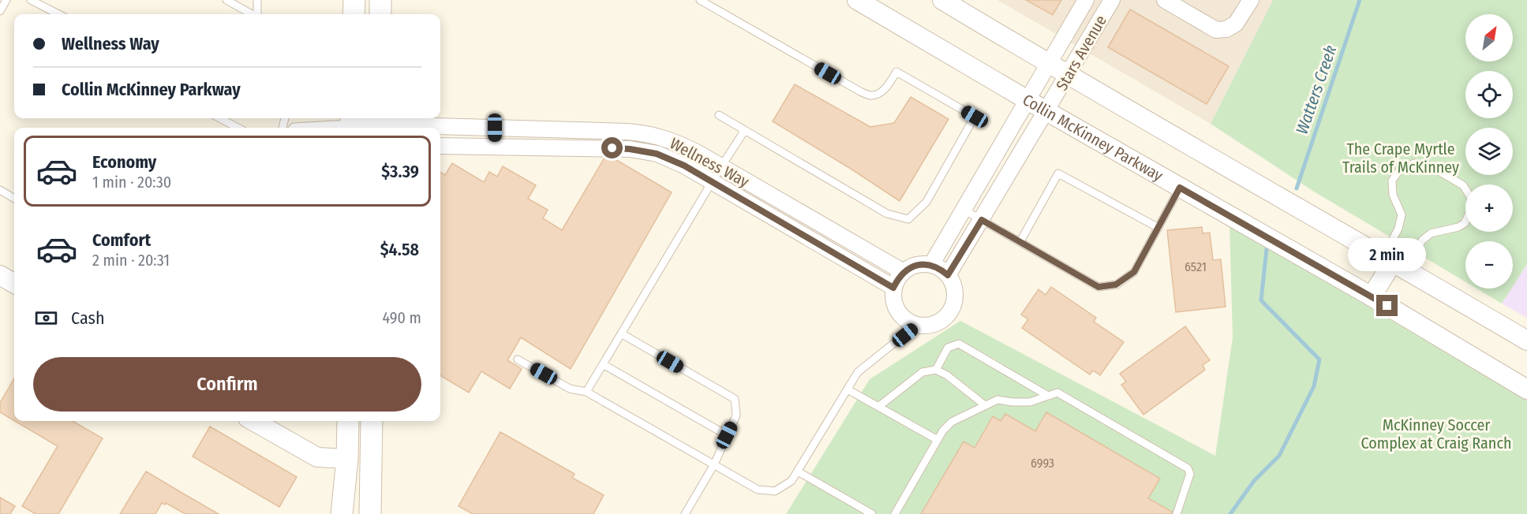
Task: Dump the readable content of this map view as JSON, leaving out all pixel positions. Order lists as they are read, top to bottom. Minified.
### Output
{"streets":{"street":["Stars Avenue","Collin McKinney Parkway","Wellness Way"]},"crossings":[["Stars Avenue","Collin McKinney Parkway"],["Stars Avenue","Wellness Way"]],"water":["Watters Creek"],"parks":["The Crape Myrtle Trails of McKinney","McKinney Soccer Complex at Craig Ranch"],"house_numbers":["6521","6993"],"north":"top right","page":{"map_buttons":["+","−"],"banner":["Wellness Way","Collin McKinney Parkway"],"list":[{"name":"Economy","note":"1 min · 20:30","value":"$3.39"},{"name":"Comfort","note":"2 min · 20:31","value":"$4.58"}],"bubble":"2 min","pay":["Cash","490 m"],"buttons":"Confirm"}}
